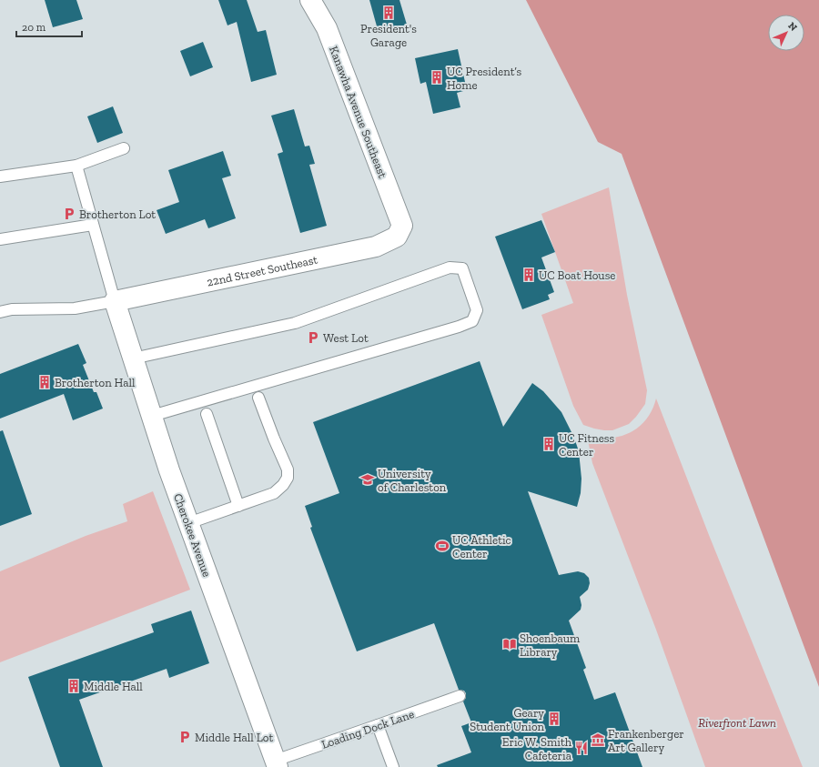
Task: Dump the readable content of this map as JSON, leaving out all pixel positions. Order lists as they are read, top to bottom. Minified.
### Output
{"streets":{"street":["Kanawha Avenue Southeast","22nd Street Southeast","Cherokee Avenue"],"lane":["Loading Dock Lane"]},"crossings":[["Kanawha Avenue Southeast","22nd Street Southeast"],["22nd Street Southeast","Cherokee Avenue"],["Cherokee Avenue","Loading Dock Lane"]],"parks":["Riverfront Lawn"],"places":{"building":["President's Garage","UC President’s Home","UC Boat House","Brotherton Hall","UC Fitness Center","Middle Hall","Geary Student Union"],"parking":["Brotherton Lot","West Lot","Middle Hall Lot"],"school or university":["University of Charleston"],"sports":["UC Athletic Center"],"library":["Shoenbaum Library"],"museum":["Frankenberger Art Gallery"],"restaurant":["Eric W. Smith Cafeteria"]},"scale_bar":"20 m","north":"top right"}
